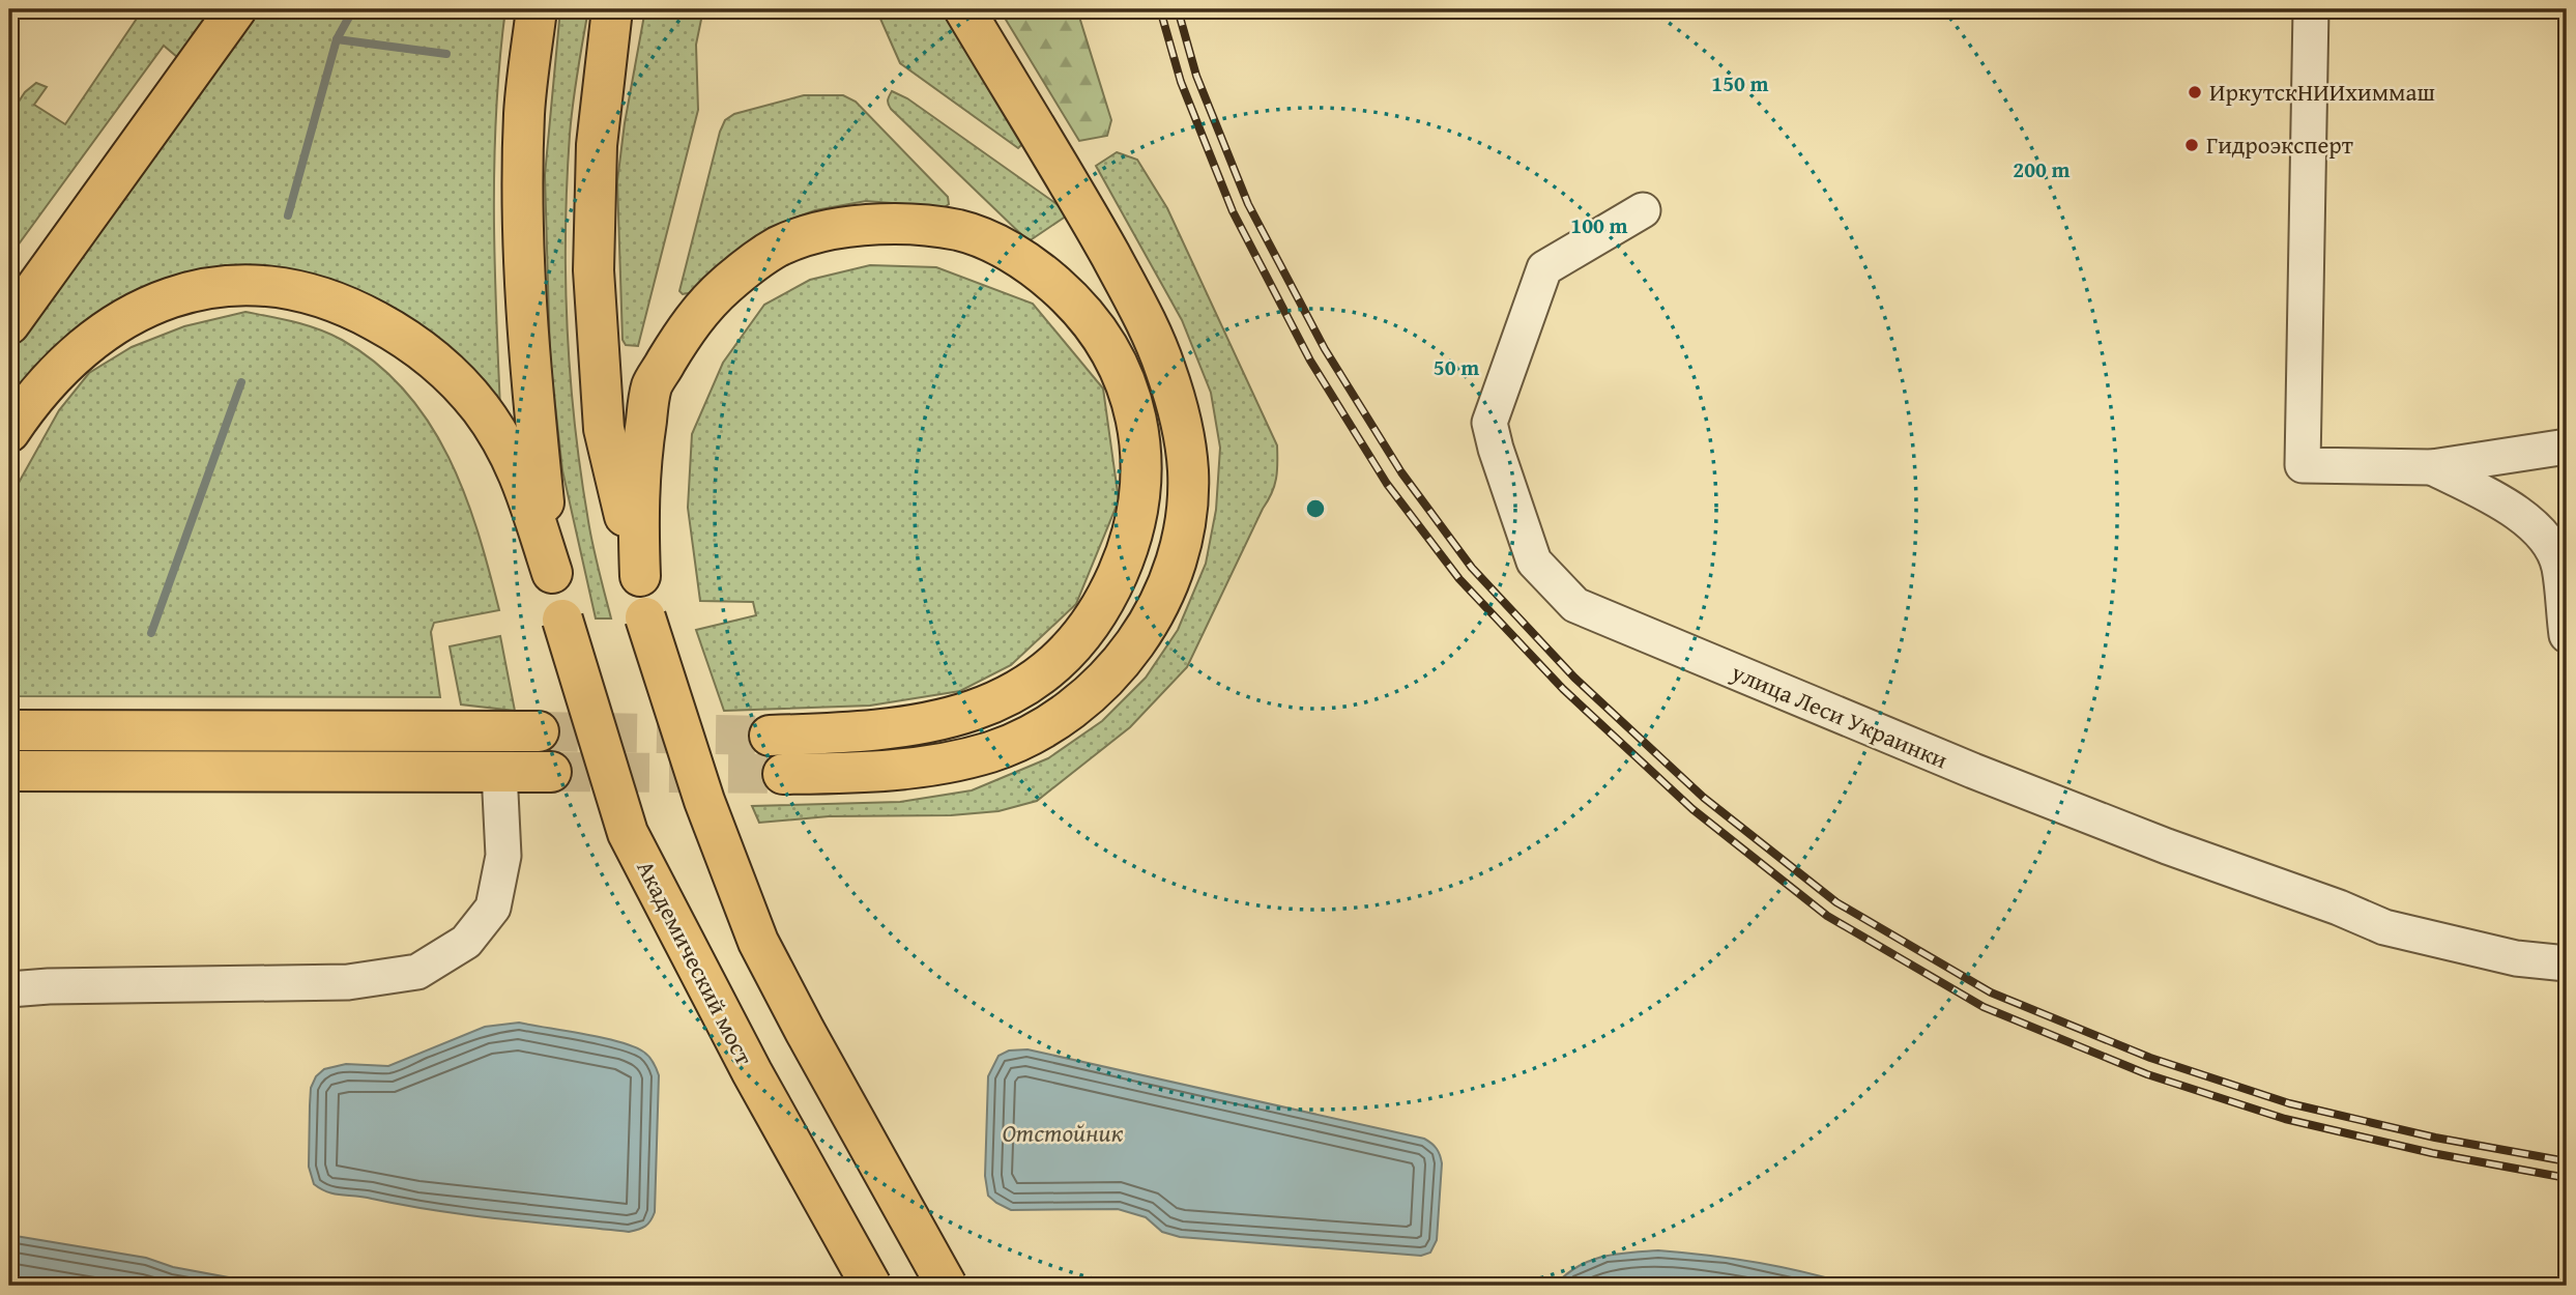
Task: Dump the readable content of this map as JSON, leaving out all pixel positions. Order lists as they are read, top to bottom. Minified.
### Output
{"streets":{"main road":["Академический мост"],"street":["улица Леси Украинки"]},"water":["Отстойник"],"places":["ИркутскНИИхиммаш","Гидроэксперт"],"rings":["150 m","200 m","100 m","50 m"]}
